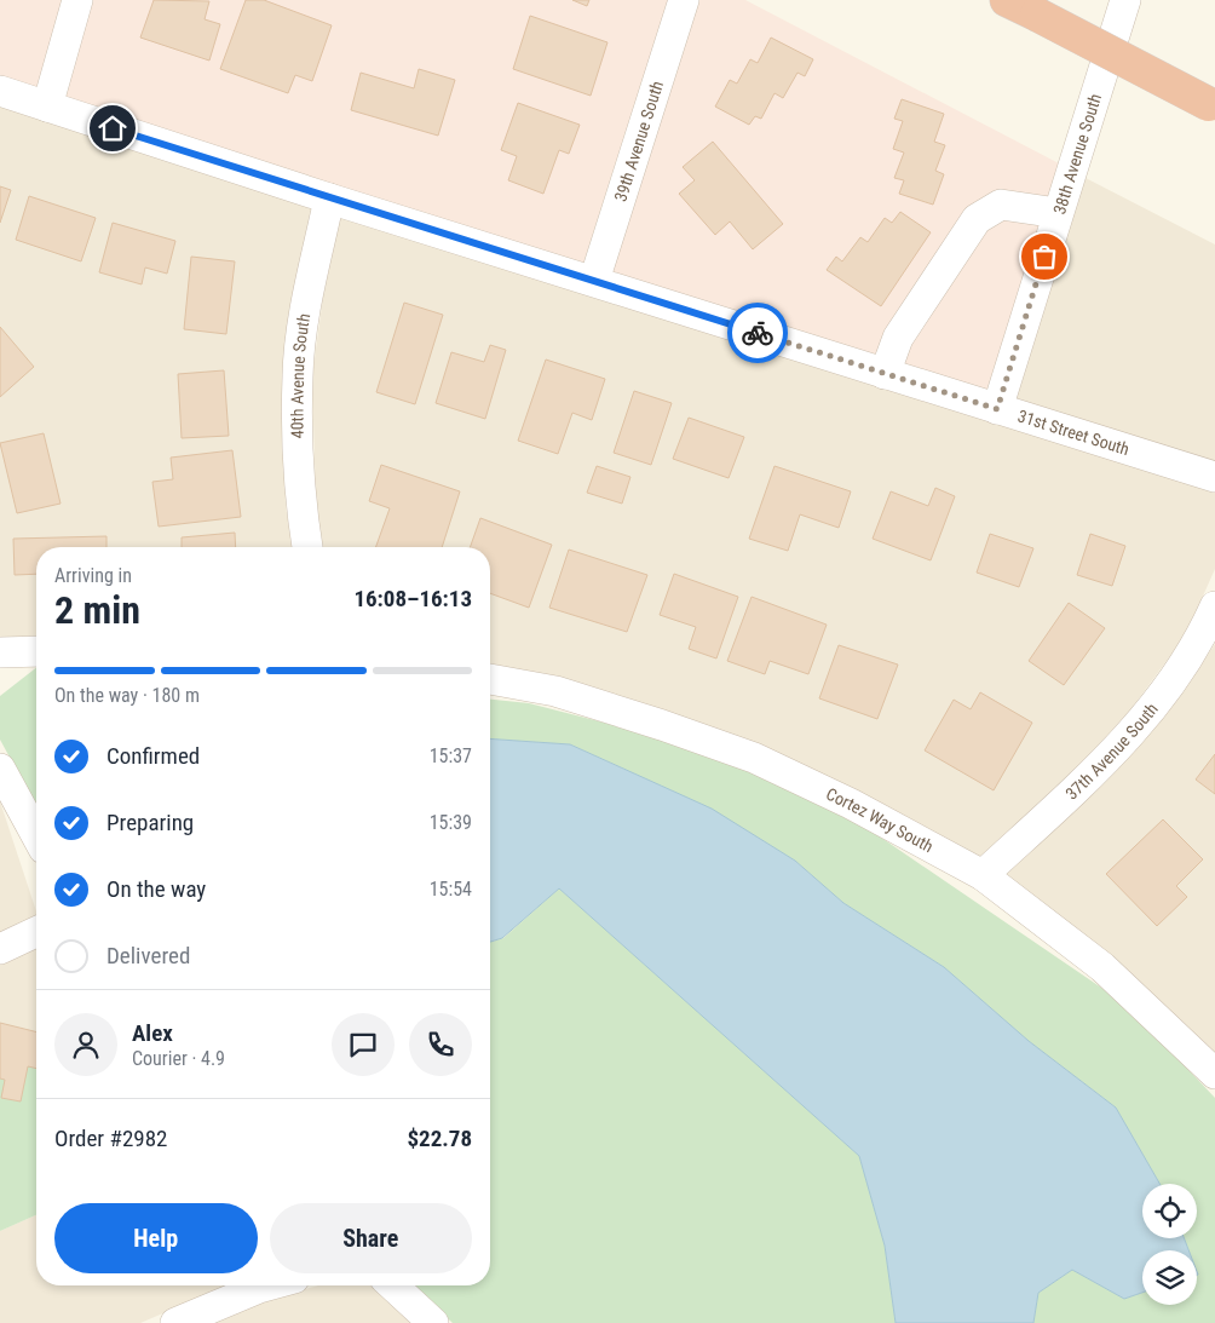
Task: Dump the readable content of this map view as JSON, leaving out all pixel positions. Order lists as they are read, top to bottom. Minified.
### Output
{"streets":{"street":["39th Avenue South","38th Avenue South","40th Avenue South","31st Street South","37th Avenue South","Cortez Way South"]},"crossings":[["39th Avenue South","31st Street South"],["38th Avenue South","31st Street South"],["40th Avenue South","31st Street South"],["37th Avenue South","Cortez Way South"]],"page":{"heading":["2 min","Arriving in","16:08–16:13"],"panel":["Alex","Courier · 4.9","Order #2982","$22.78"],"bar":"On the way · 180 m","list":[["Confirmed","15:37"],["Preparing","15:39"],["On the way","15:54"],"Delivered"],"buttons":["Help","Share"]}}
